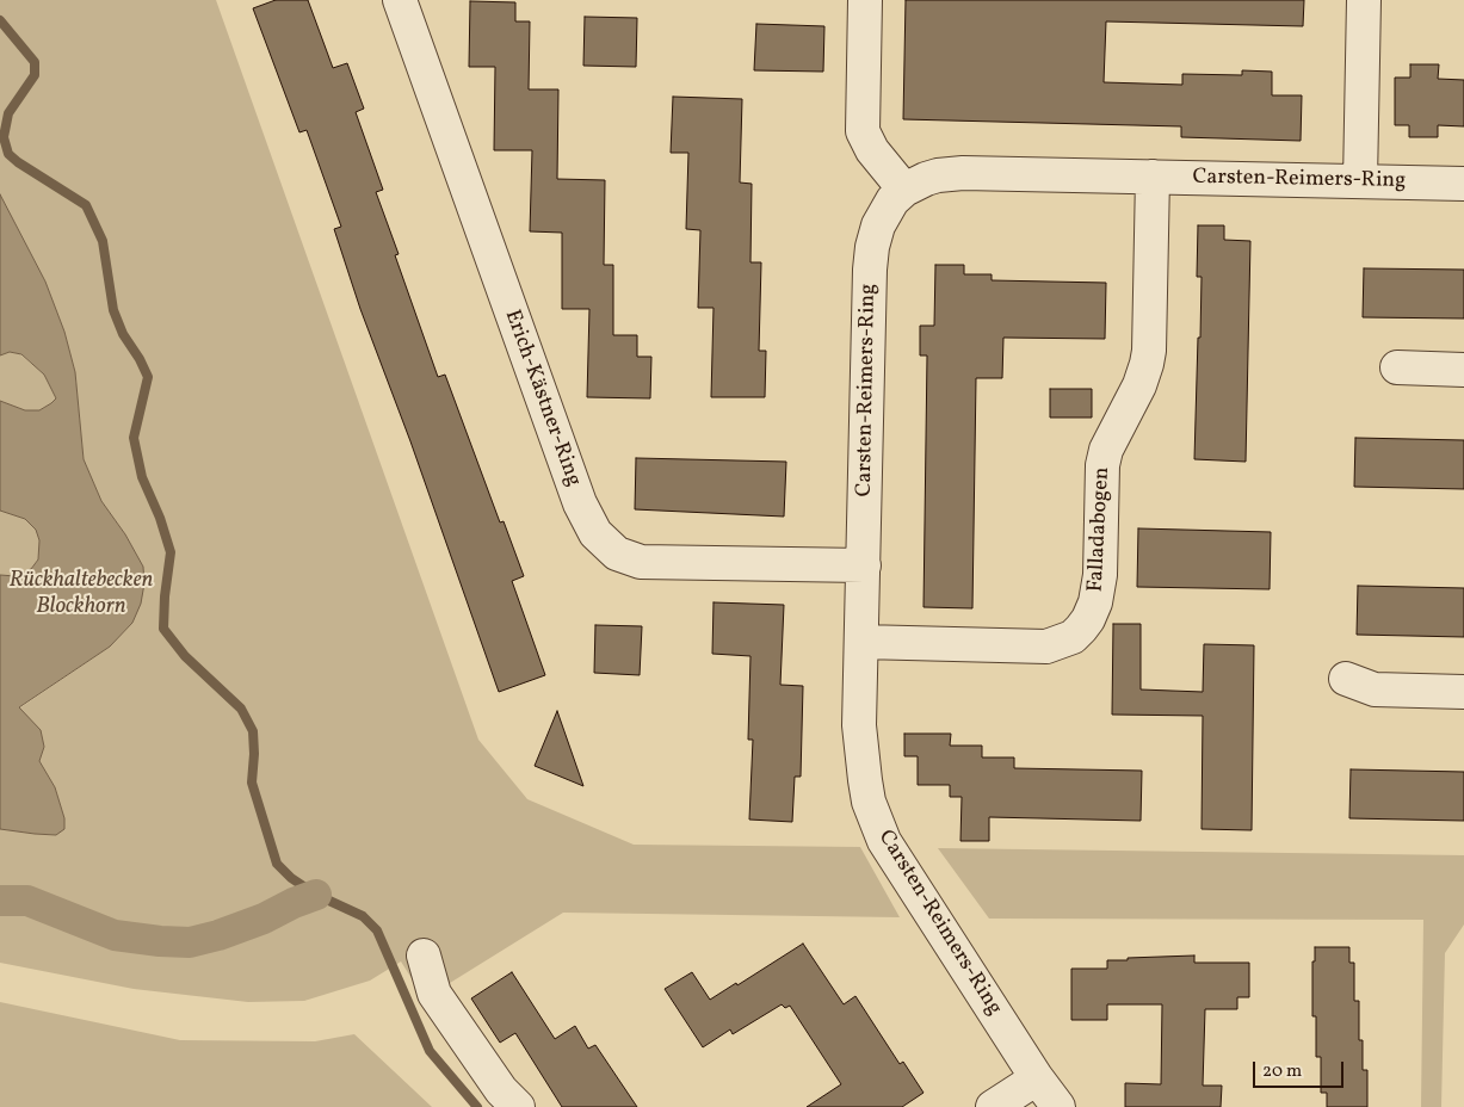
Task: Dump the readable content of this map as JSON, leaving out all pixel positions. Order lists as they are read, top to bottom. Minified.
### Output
{"streets":{"street":["Carsten-Reimers-Ring","Erich-Kästner-Ring","Falladabogen"]},"crossings":[["Carsten-Reimers-Ring","Erich-Kästner-Ring"],["Carsten-Reimers-Ring","Falladabogen"]],"water":["Rückhaltebecken Blockhorn"],"scale_bar":"20 m"}
